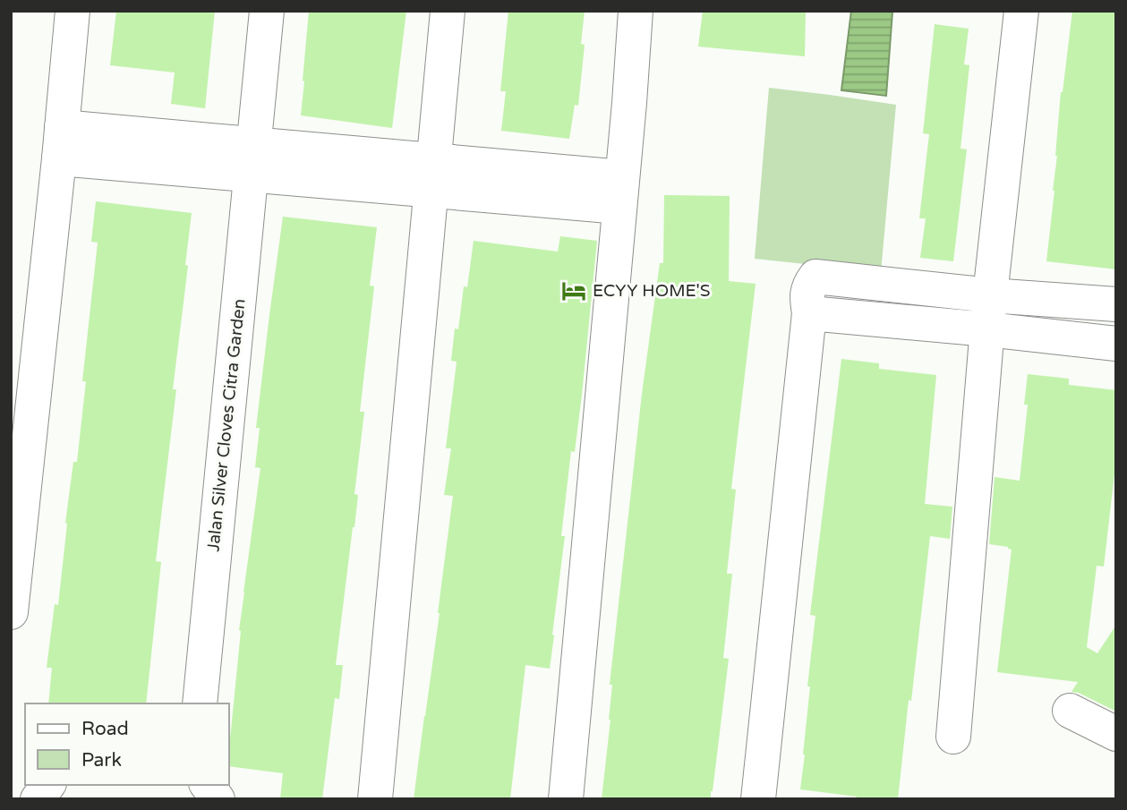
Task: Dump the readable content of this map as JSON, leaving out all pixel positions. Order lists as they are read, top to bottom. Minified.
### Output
{"streets":{"street":["Jalan Silver Cloves Citra Garden"]},"places":{"hotel":["ECYY HOME'S"]},"legend":["Road","Park"]}
